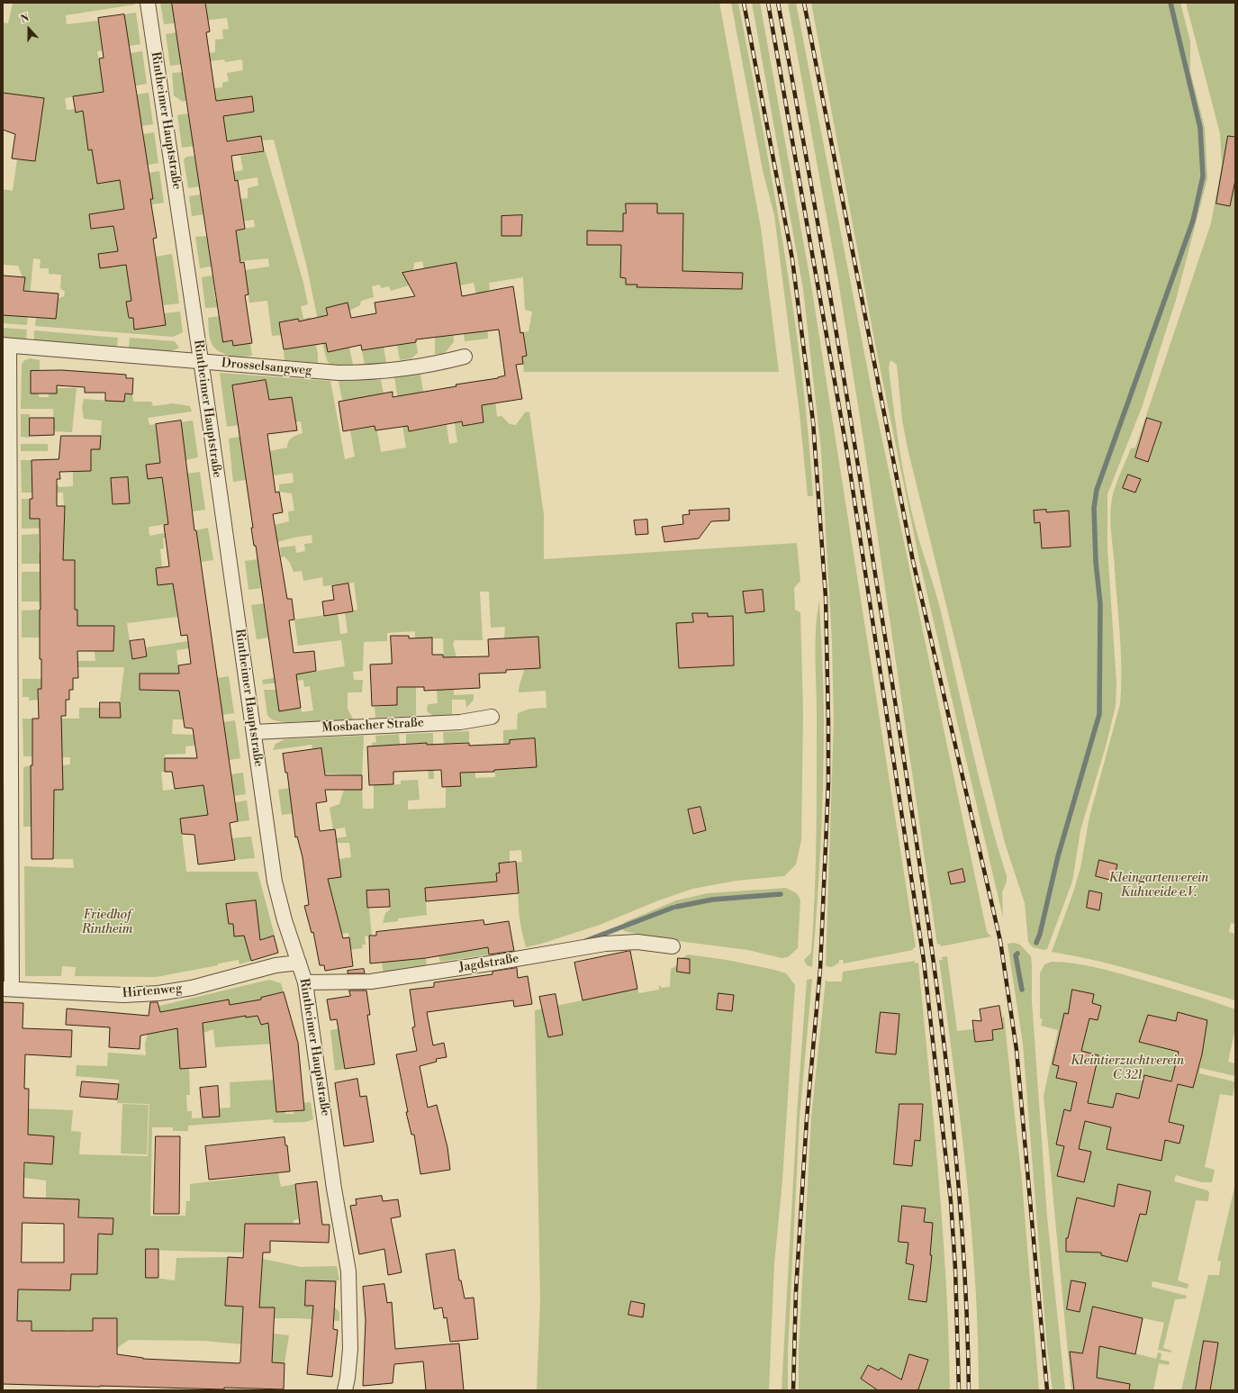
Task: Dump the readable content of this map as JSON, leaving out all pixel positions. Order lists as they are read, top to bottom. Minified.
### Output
{"streets":{"street":["Rintheimer Hauptstraße","Drosselsangweg","Mosbacher Straße","Jagdstraße","Hirtenweg"]},"crossings":[["Rintheimer Hauptstraße","Drosselsangweg"],["Rintheimer Hauptstraße","Mosbacher Straße"],["Rintheimer Hauptstraße","Jagdstraße"],["Rintheimer Hauptstraße","Hirtenweg"]],"parks":["Kleingartenverein Kuhweide e.V.","Friedhof Rintheim","Kleintierzuchtverein C 321"],"north":"top"}
